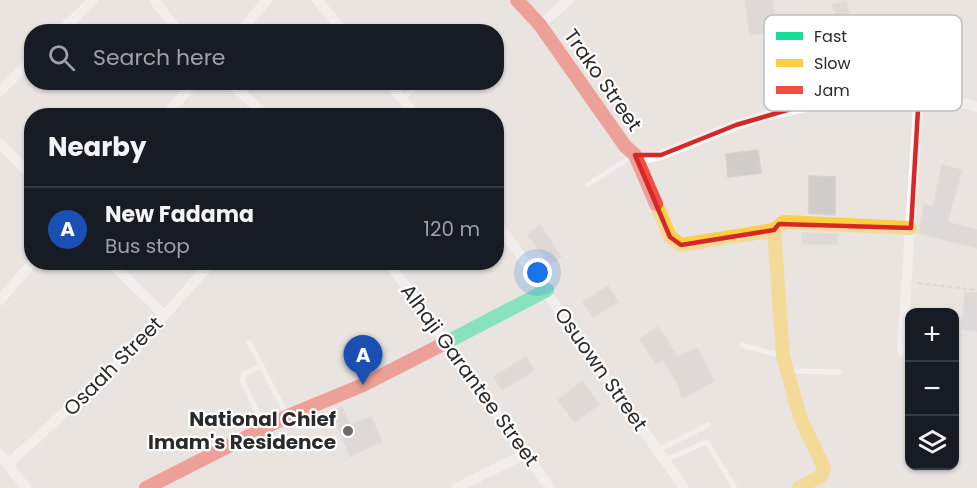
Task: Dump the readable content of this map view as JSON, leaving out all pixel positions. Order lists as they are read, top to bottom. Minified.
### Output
{"streets":{"street":["Trako Street","Osaah Street","Osuown Street","Alhaji Garantee Street"]},"places":["National Chief Imam's Residence"],"legend":["Fast","Slow","Jam"],"page":{"search":"Search here","heading":"Nearby","list":[{"mark":"A","name":"New Fadama","note":"Bus stop","value":"120 m"}],"map_buttons":["+","−"],"pins":"A"}}
